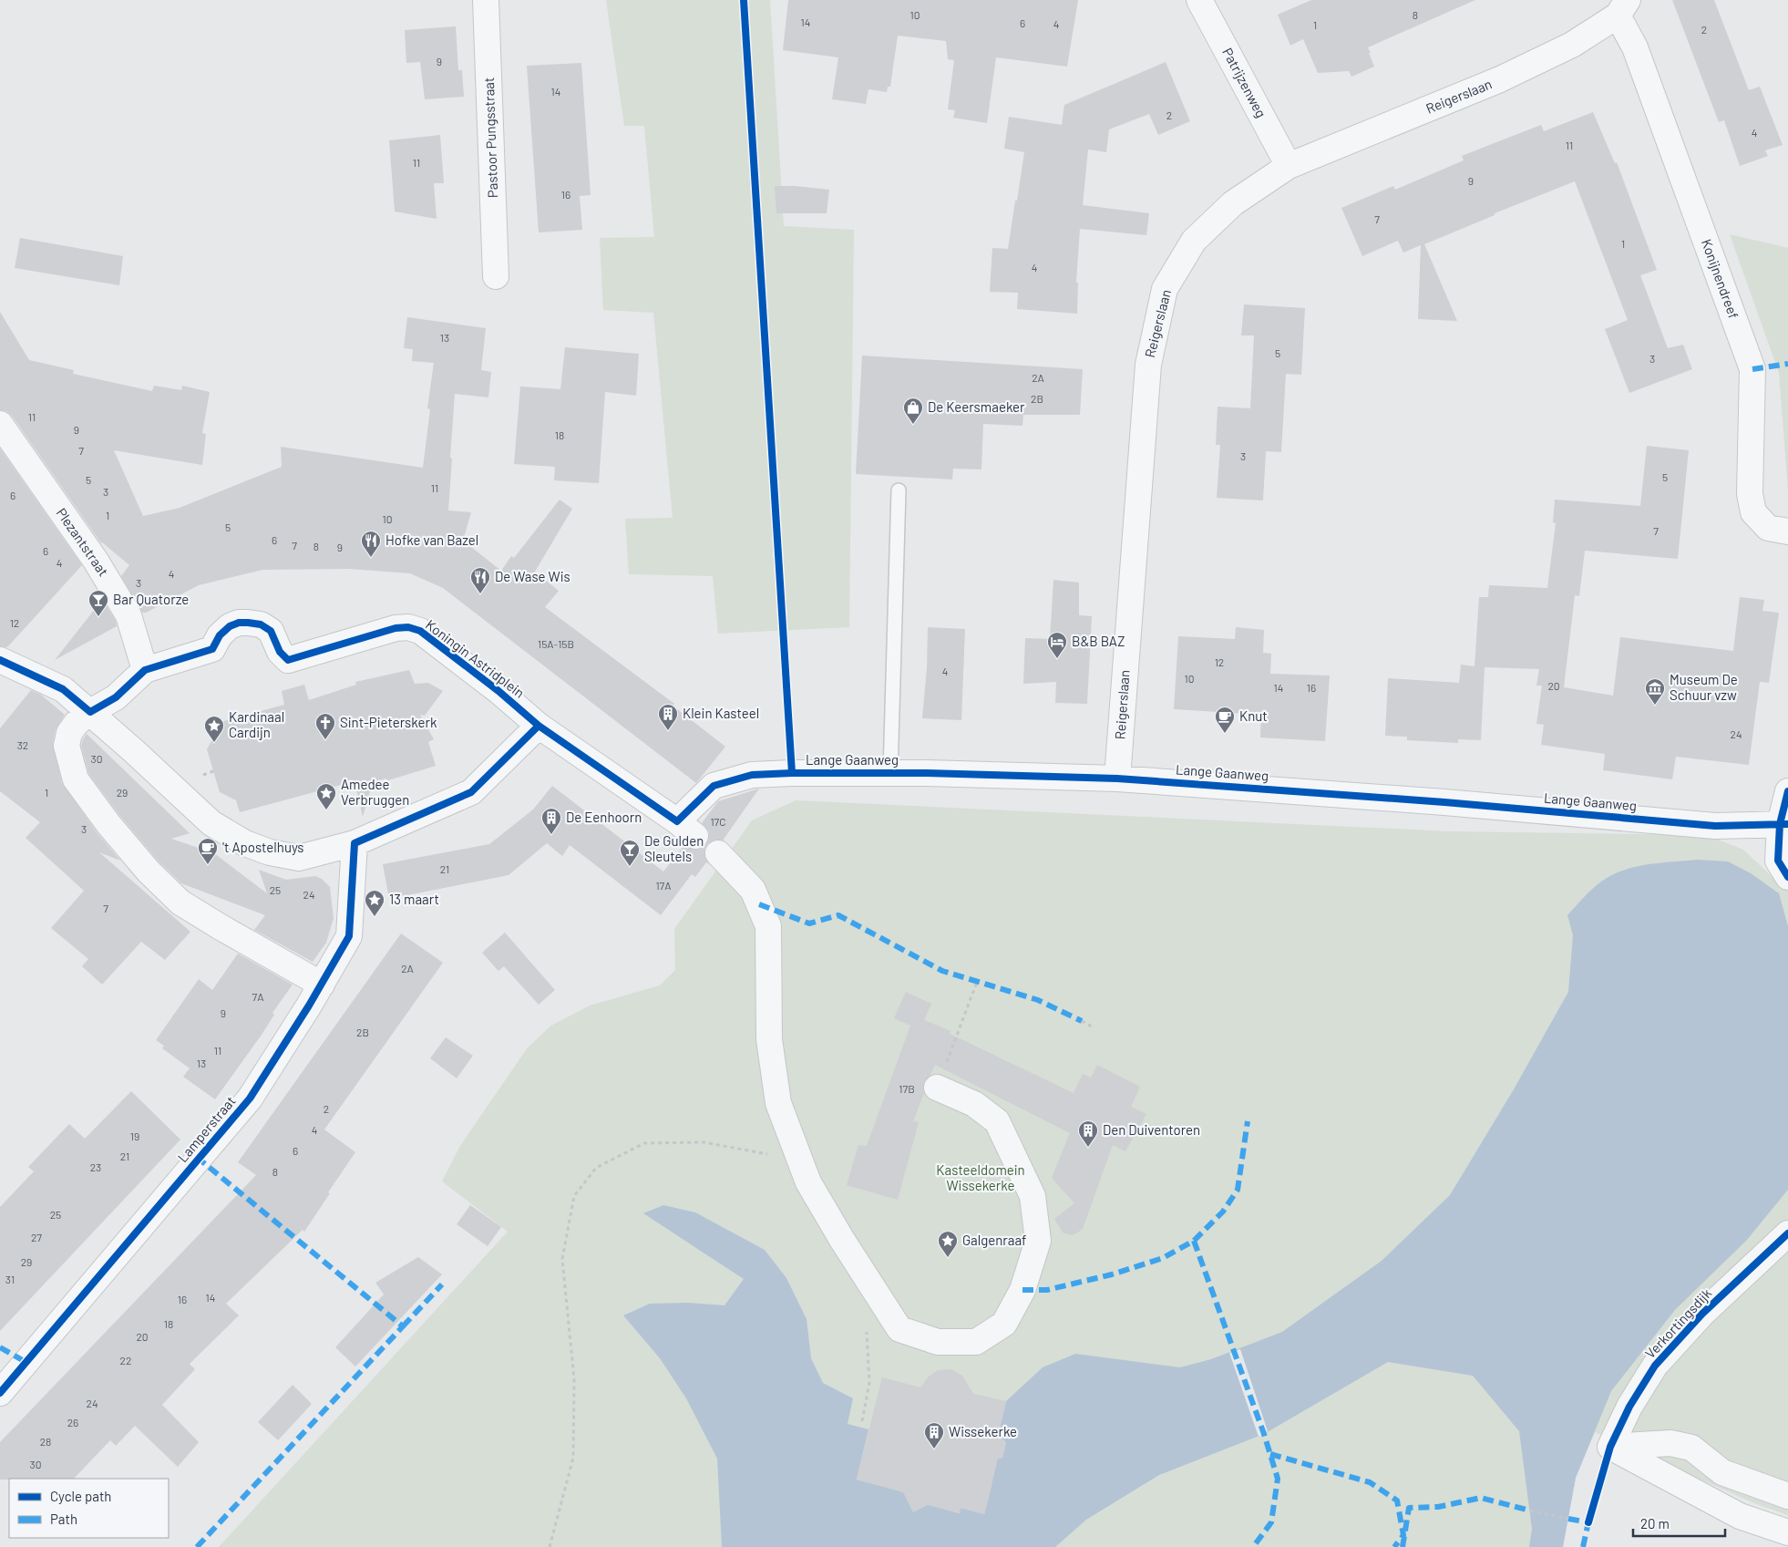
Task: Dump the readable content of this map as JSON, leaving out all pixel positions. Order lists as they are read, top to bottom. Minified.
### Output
{"streets":{"street":["Patrijzenweg","Reigerslaan","Pastoor Pungsstraat","Konijnendreef","Plezantstraat","Koningin Astridplein","Lange Gaanweg","Lamperstraat","Verkortingsdijk"]},"crossings":[["Patrijzenweg","Reigerslaan"],["Reigerslaan","Konijnendreef"],["Reigerslaan","Lange Gaanweg"],["Plezantstraat","Koningin Astridplein"],["Koningin Astridplein","Lange Gaanweg"]],"parks":["Kasteeldomein Wissekerke"],"places":{"shop":["De Keersmaeker"],"restaurant":["Hofke van Bazel","De Wase Wis"],"bar":["Bar Quatorze","De Gulden Sleutels"],"hotel":["B&B BAZ"],"museum":["Museum De Schuur vzw"],"building":["Klein Kasteel","De Eenhoorn","Den Duiventoren","Wissekerke"],"cafe":["Knut","'t Apostelhuys"],"church":["Sint-Pieterskerk"],"place":["Kardinaal Cardijn","Amedee Verbruggen","13 maart","Galgenraaf"]},"house_numbers":["10","8","14","6","4","1","2","9","14","2","4","11","11","9","16","7","1","4","13","5","3","2A","2B","11","9","18","7","3","5","5","11","3","6","1","10","5","7","6","7","8","9","6","4","4","3","12","15A-15B","12","4","10","20","14","16","24","32","30","1","29","17C","3","21","17A","25","24","7","2A","7A","9","2B","11","13","17B","2","4","19","6","21","23","8","25","27","29","31","14","16","18","20","22","24","26","28","30"],"legend":["Cycle path","Path"],"scale_bar":"20 m"}
